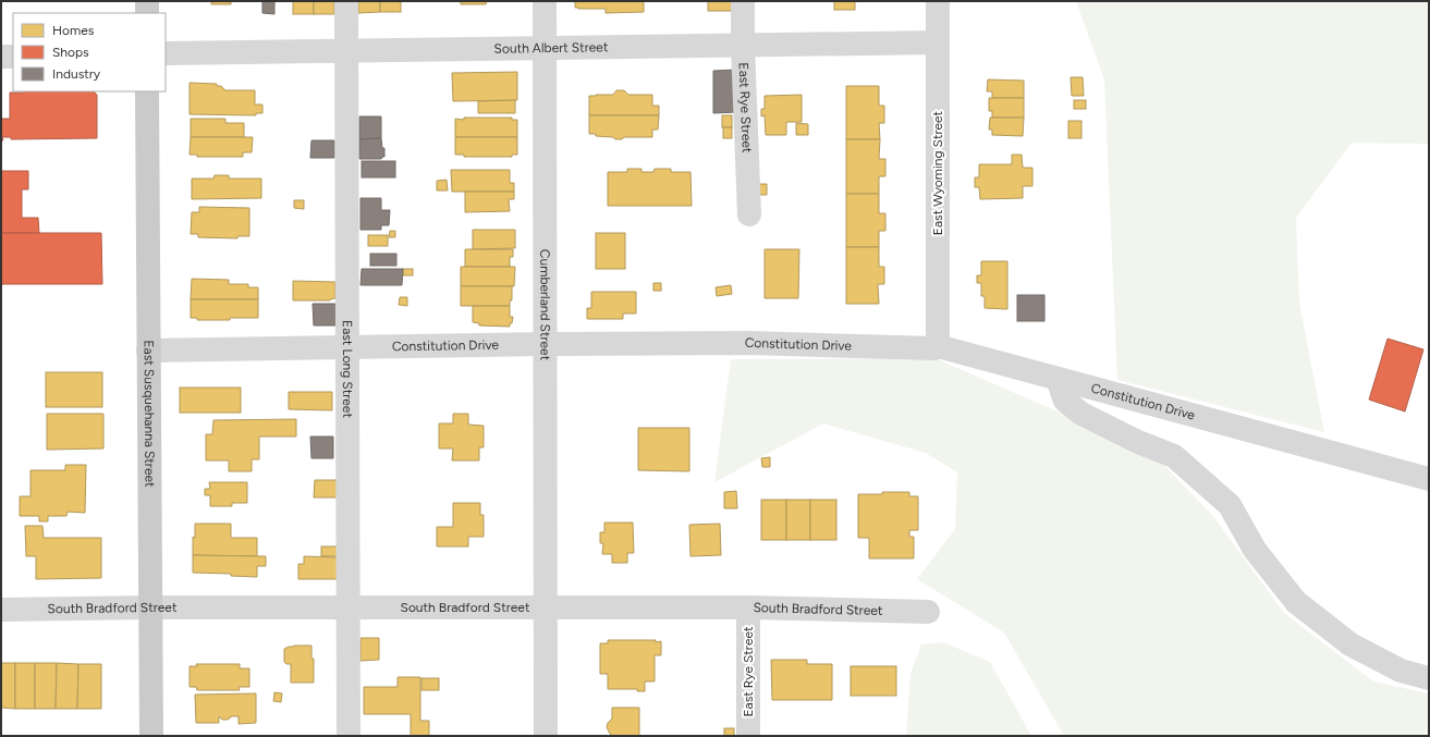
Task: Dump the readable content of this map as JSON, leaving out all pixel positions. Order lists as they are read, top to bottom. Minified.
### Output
{"streets":{"main road":["East Susquehanna Street"],"street":["South Albert Street","East Rye Street","East Wyoming Street","Cumberland Street","Constitution Drive","East Long Street","South Bradford Street"]},"crossings":[["South Albert Street","East Rye Street"],["South Albert Street","East Wyoming Street"],["South Albert Street","Cumberland Street"],["South Albert Street","East Long Street"],["East Rye Street","South Bradford Street"],["East Wyoming Street","Constitution Drive"],["Cumberland Street","Constitution Drive"],["Cumberland Street","South Bradford Street"],["Constitution Drive","East Long Street"],["Constitution Drive","East Susquehanna Street"],["East Long Street","South Bradford Street"],["East Susquehanna Street","South Bradford Street"]],"legend":["Homes","Shops","Industry"]}
